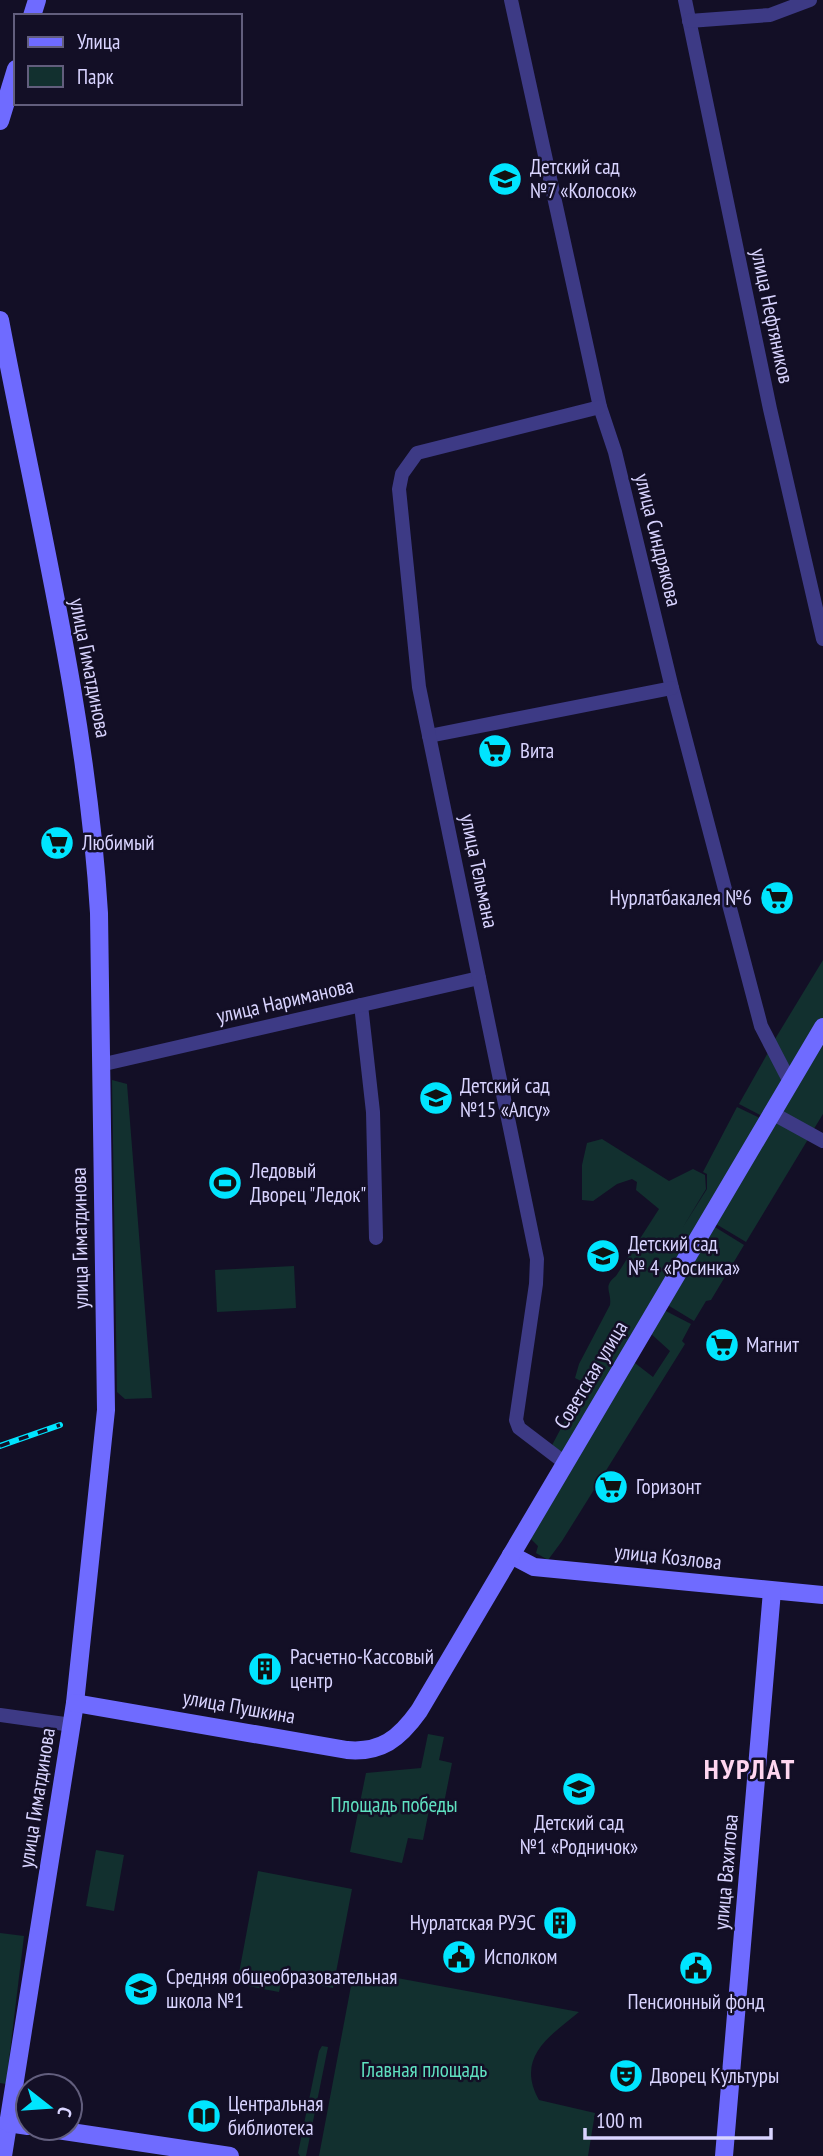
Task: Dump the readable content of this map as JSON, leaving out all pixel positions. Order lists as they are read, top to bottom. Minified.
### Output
{"streets":{"main road":["улица Гиматдинова","Советская улица","улица Козлова","улица Пушкина","улица Вахитова"],"street":["улица Нефтяников","улица Синдрякова","улица Тельмана","улица Нариманова"]},"crossings":[["улица Синдрякова","улица Тельмана"],["улица Синдрякова","Советская улица"],["улица Гиматдинова","улица Нариманова"],["улица Гиматдинова","улица Пушкина"],["улица Тельмана","улица Нариманова"],["улица Тельмана","Советская улица"],["Советская улица","улица Козлова"],["Советская улица","улица Пушкина"],["улица Козлова","улица Вахитова"]],"districts":["НУРЛАТ"],"parks":["Площадь победы","Главная площадь"],"places":{"school or university":["Детский сад №7 «Колосок»","Детский сад №15 «Алсу»","Детский сад № 4 «Росинка»","Детский сад №1 «Родничок»","Средняя общеобразовательная школа №1"],"supermarket":["Вита","Любимый","Нурлатбакалея №6","Магнит","Горизонт"],"sports":["Ледовый Дворец \"Ледок\""],"building":["Расчетно-Кассовый центр","Нурлатская РУЭС"],"public building":["Исполком","Пенсионный фонд"],"theatre":["Дворец Культуры"],"library":["Центральная библиотека"]},"legend":["Улица","Парк"],"scale_bar":"100 m","north":"right"}
